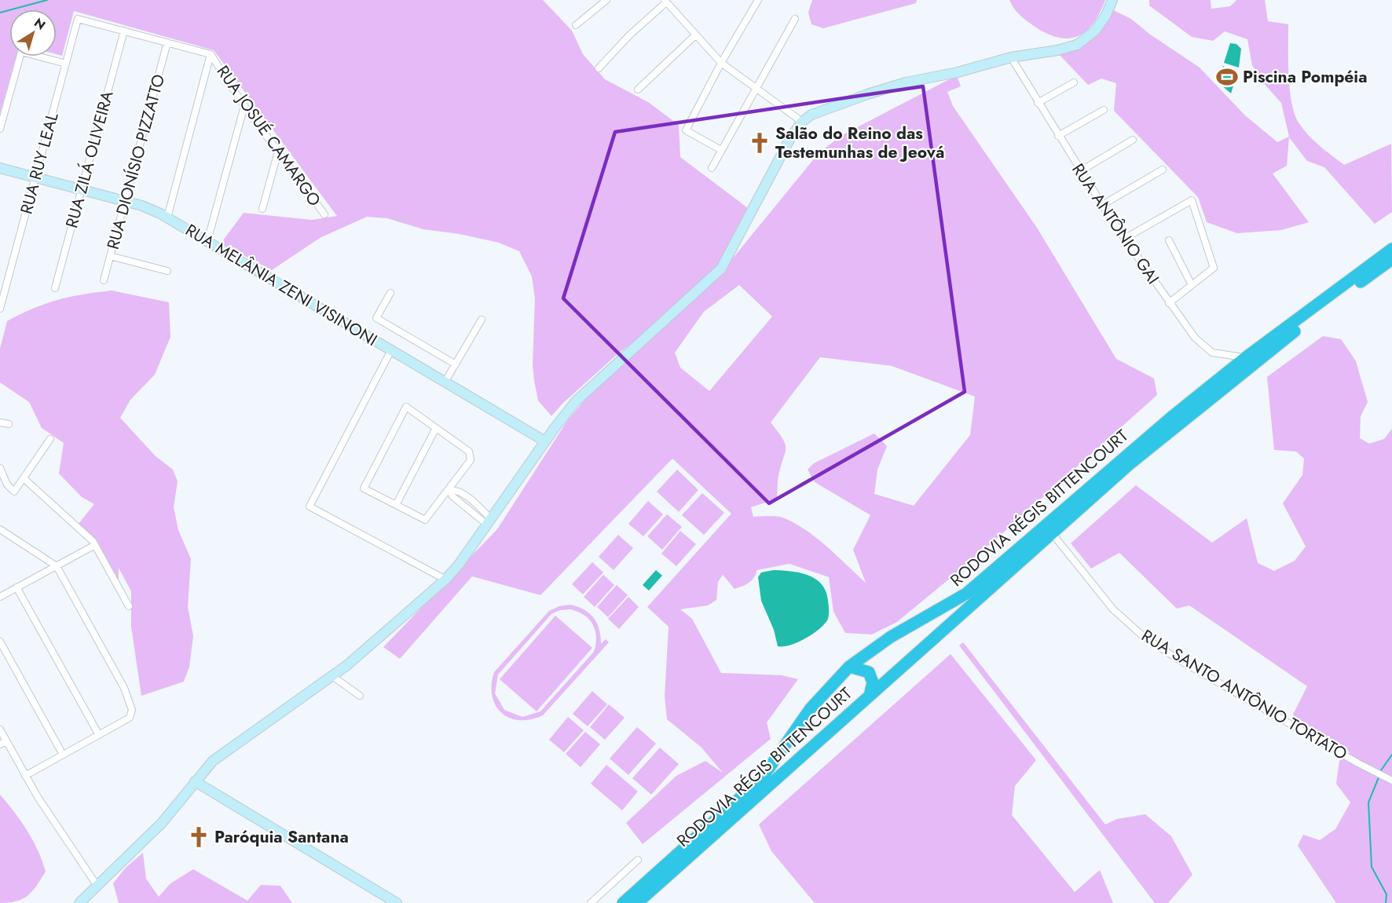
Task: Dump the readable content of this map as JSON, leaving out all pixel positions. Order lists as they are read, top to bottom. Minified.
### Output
{"streets":{"highway":["RODOVIA RÉGIS BITTENCOURT"],"main road":["RUA MELÂNIA ZENI VISINONI"],"street":["RUA JOSUÉ CAMARGO","RUA ZILÁ OLIVEIRA","RUA DIONÍSIO PIZZATTO","RUA RUY LEAL","RUA ANTÔNIO GAI","RUA SANTO ANTÔNIO TORTATO"]},"crossings":[["RUA JOSUÉ CAMARGO","RUA ZILÁ OLIVEIRA"],["RUA JOSUÉ CAMARGO","RUA DIONÍSIO PIZZATTO"],["RUA JOSUÉ CAMARGO","RUA RUY LEAL"],["RUA ZILÁ OLIVEIRA","RUA MELÂNIA ZENI VISINONI"],["RUA DIONÍSIO PIZZATTO","RUA MELÂNIA ZENI VISINONI"],["RUA RUY LEAL","RUA MELÂNIA ZENI VISINONI"],["RUA ANTÔNIO GAI","RODOVIA RÉGIS BITTENCOURT"],["RODOVIA RÉGIS BITTENCOURT","RUA SANTO ANTÔNIO TORTATO"]],"places":{"sports":["Piscina Pompéia"],"church":["Salão do Reino das Testemunhas de Jeová","Paróquia Santana"]},"north":"top right"}
